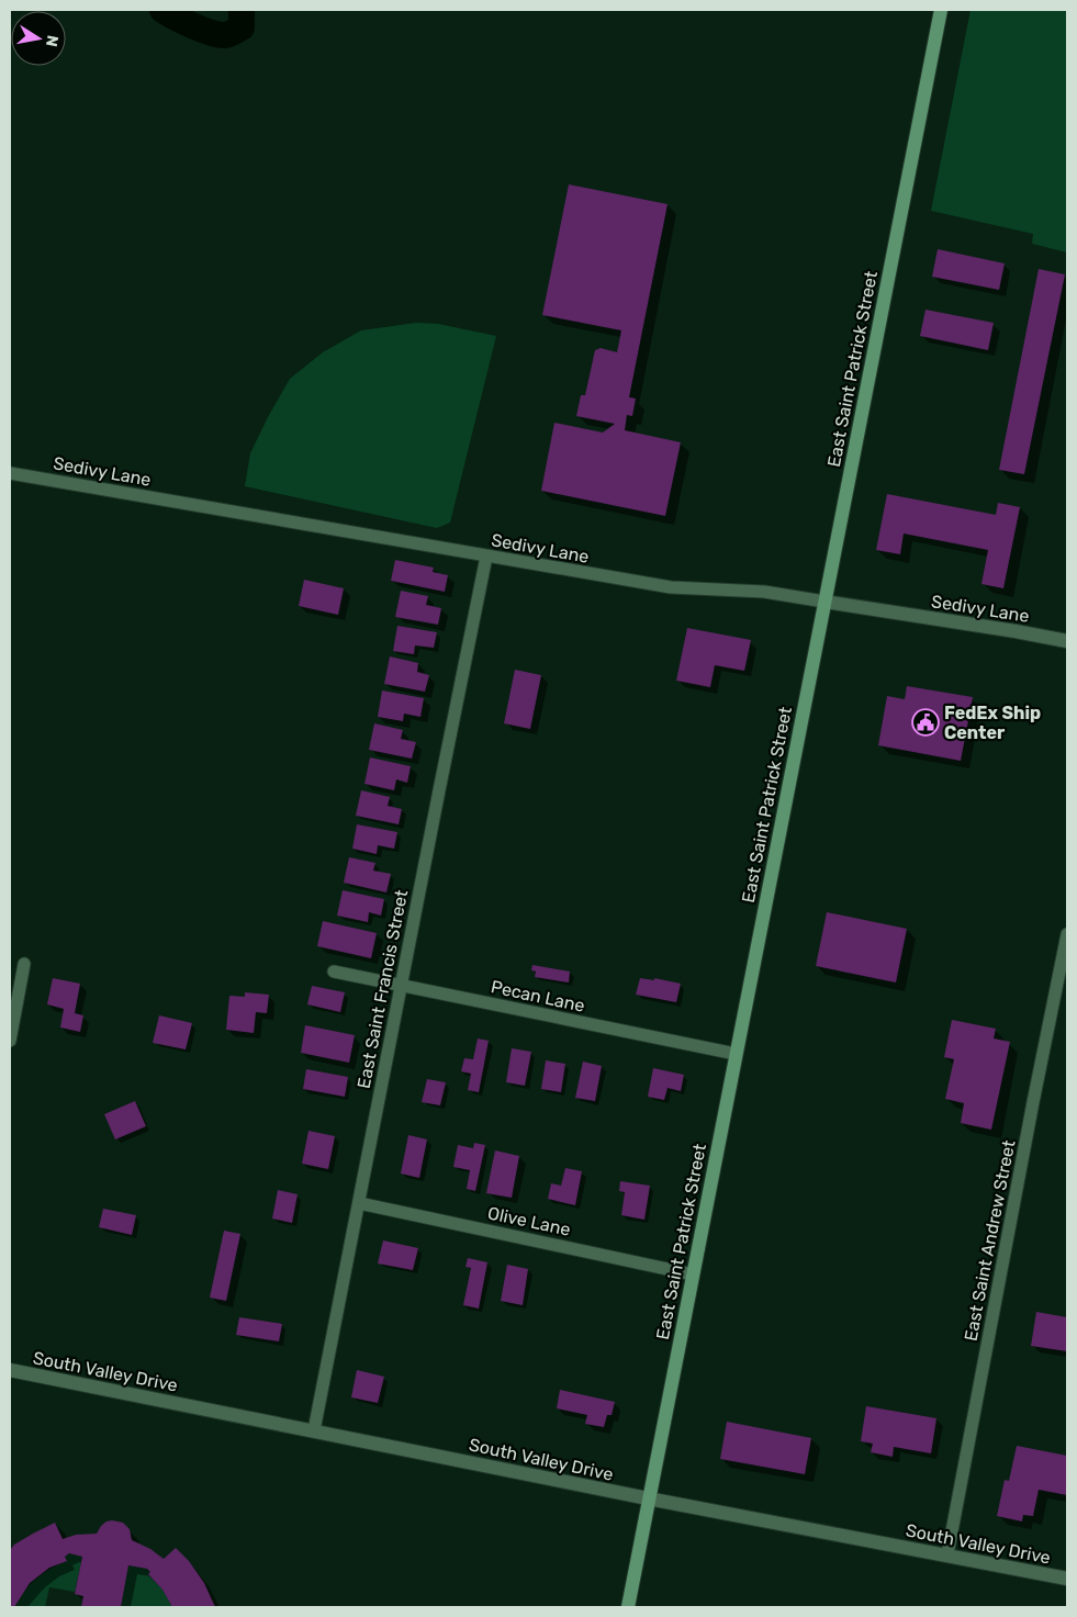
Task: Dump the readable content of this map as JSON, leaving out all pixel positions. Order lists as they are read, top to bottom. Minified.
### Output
{"streets":{"main road":["East Saint Patrick Street"],"street":["Sedivy Lane","East Saint Francis Street","Pecan Lane","Olive Lane","East Saint Andrew Street","South Valley Drive"]},"crossings":[["East Saint Patrick Street","Sedivy Lane"],["East Saint Patrick Street","Pecan Lane"],["East Saint Patrick Street","Olive Lane"],["East Saint Patrick Street","South Valley Drive"],["Sedivy Lane","East Saint Francis Street"],["East Saint Francis Street","Pecan Lane"],["East Saint Francis Street","Olive Lane"],["East Saint Francis Street","South Valley Drive"],["East Saint Andrew Street","South Valley Drive"]],"places":{"public building":["FedEx Ship Center"]},"north":"right"}
